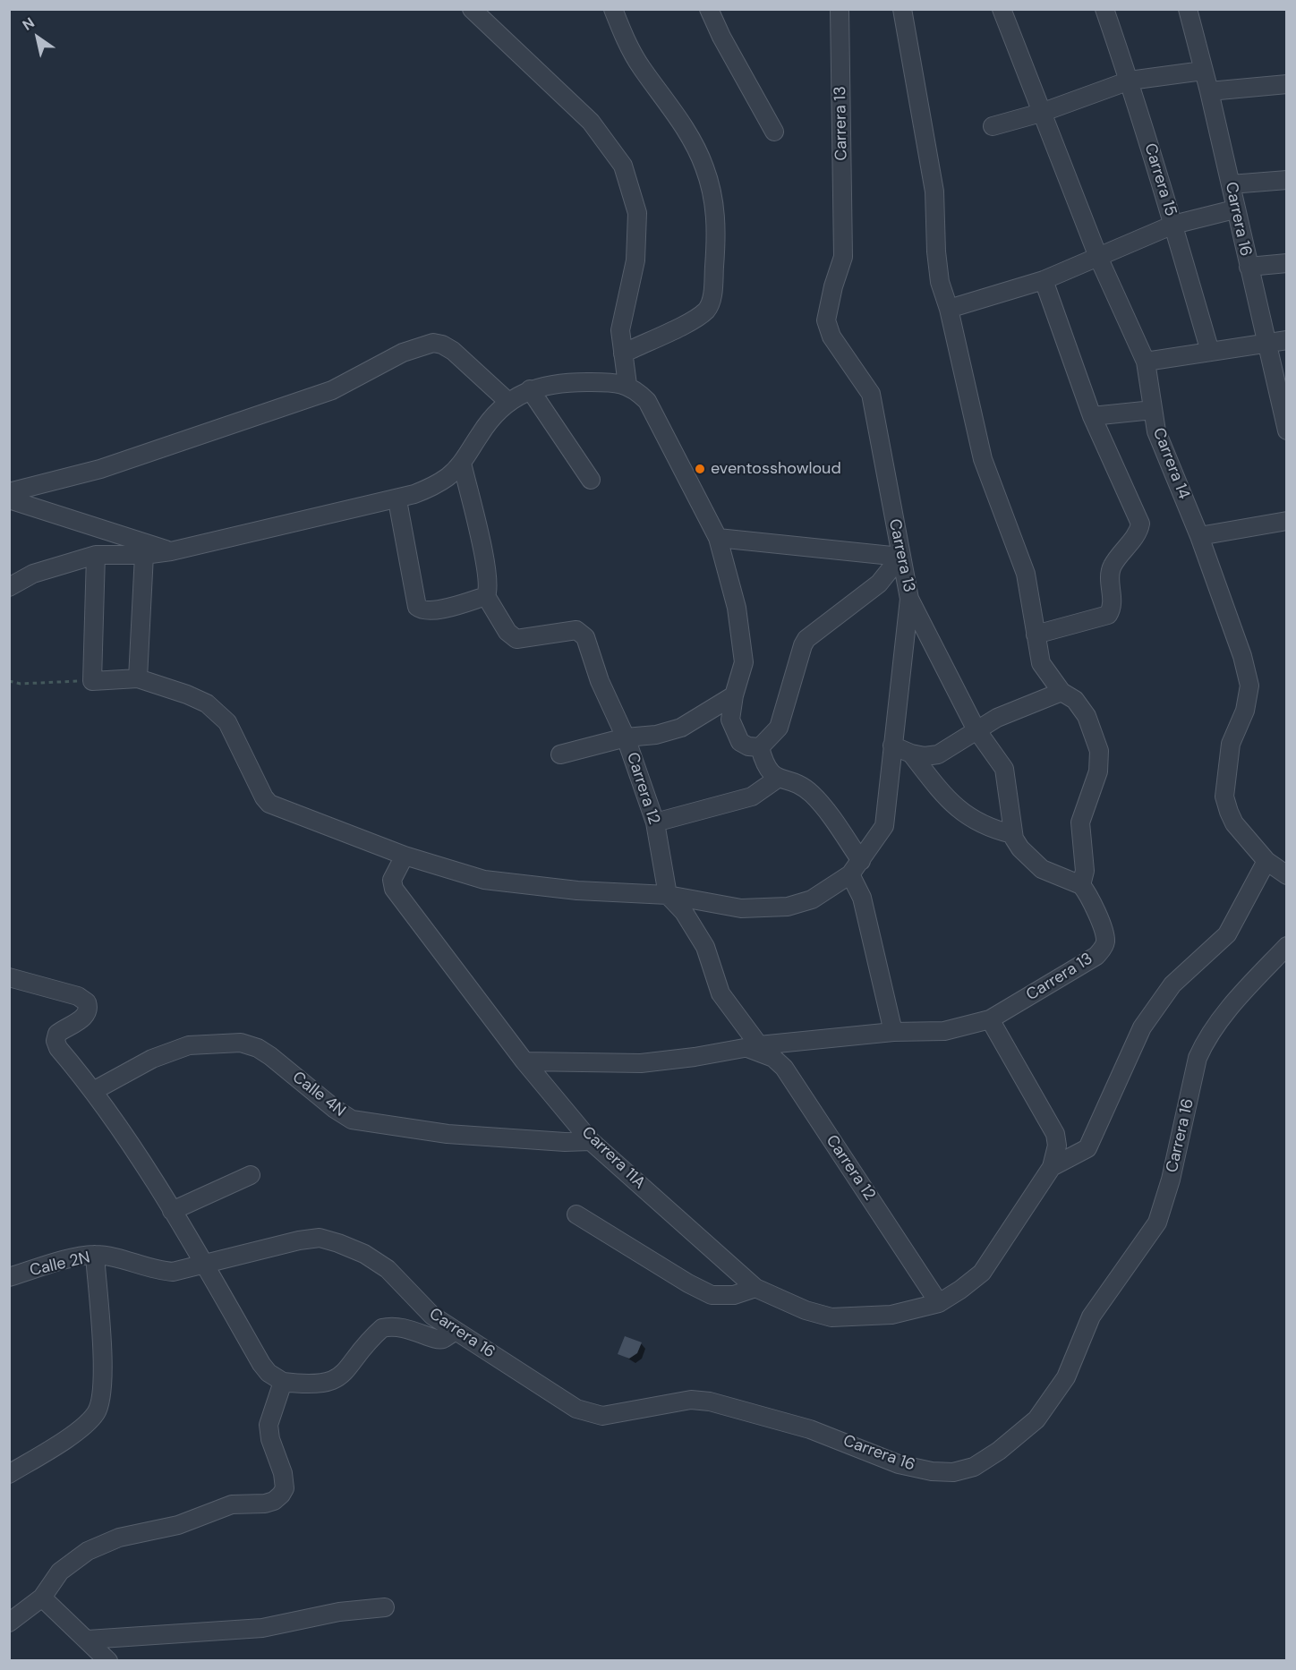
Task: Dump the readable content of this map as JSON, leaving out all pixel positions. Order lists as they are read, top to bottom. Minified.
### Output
{"streets":{"street":["Carrera 13","Carrera 15","Carrera 16","Carrera 14","Carrera 12","Calle 4N","Carrera 11A","Calle 2N"]},"crossings":[["Carrera 16","Calle 2N"],["Carrera 12","Carrera 11A"],["Calle 4N","Carrera 11A"]],"places":["eventosshowloud"],"north":"top left"}
